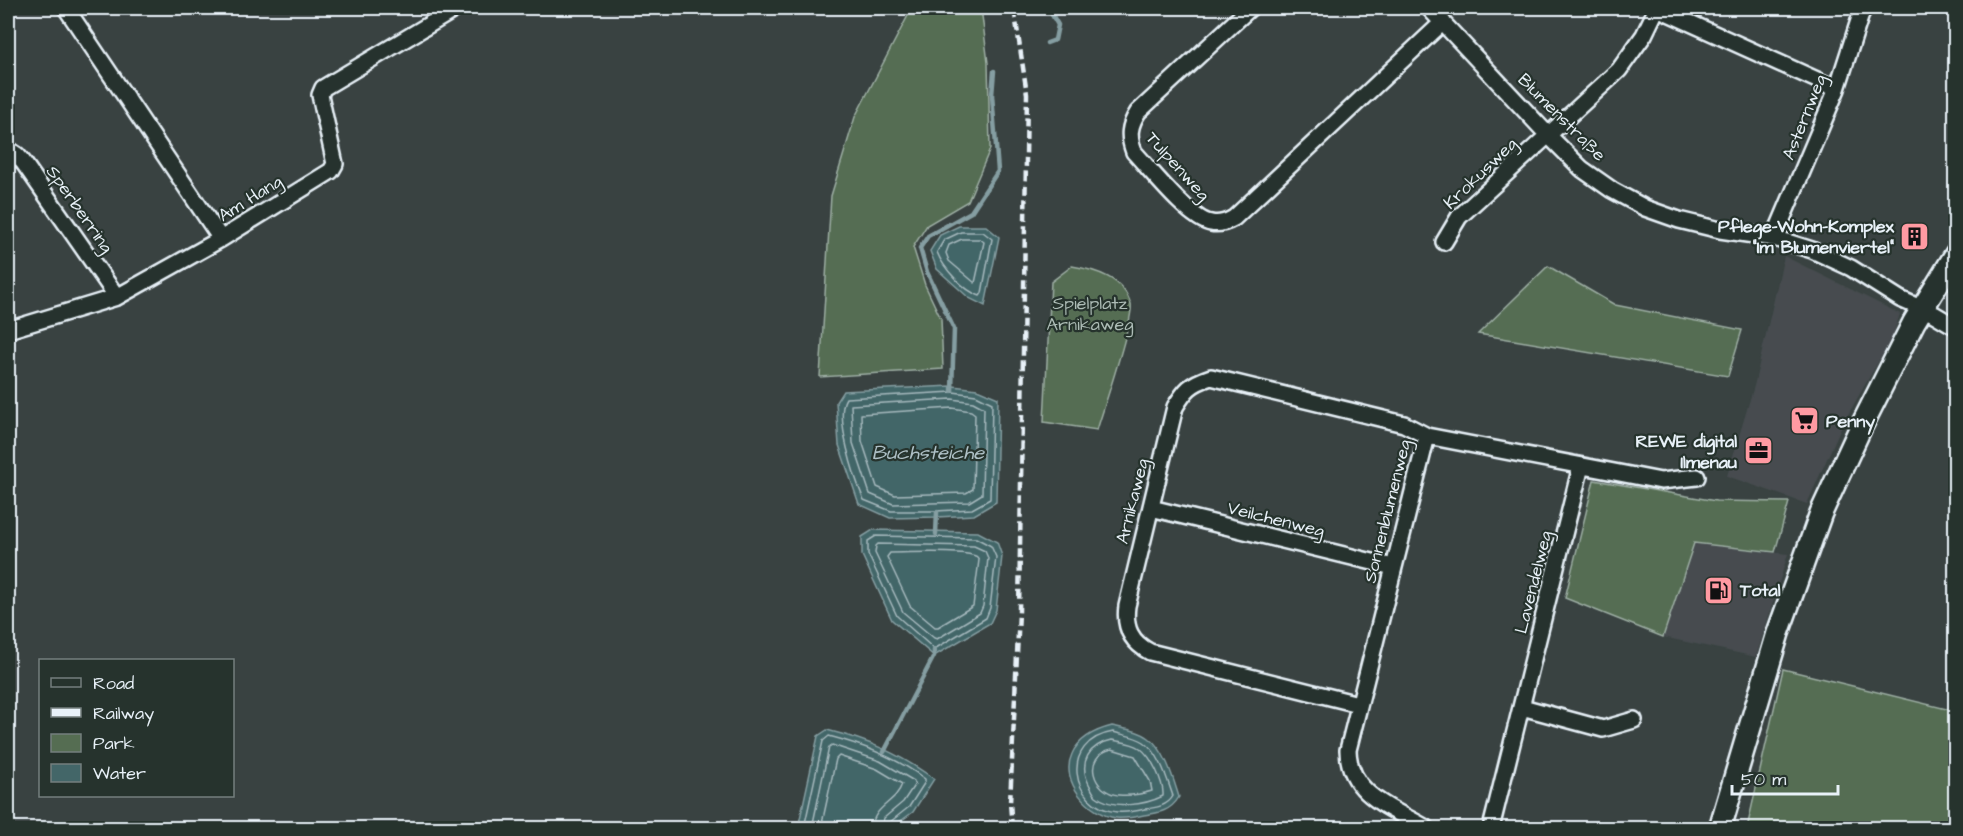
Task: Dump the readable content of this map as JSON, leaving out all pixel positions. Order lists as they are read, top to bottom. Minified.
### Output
{"streets":{"street":["Blumenstraße","Asternweg","Tulpenweg","Krokusweg","Am Hang","Sperberring","Arnikaweg","Sonnenblumenweg","Veilchenweg","Lavendelweg"]},"crossings":[["Blumenstraße","Asternweg"],["Blumenstraße","Tulpenweg"],["Blumenstraße","Krokusweg"],["Arnikaweg","Sonnenblumenweg"],["Arnikaweg","Veilchenweg"],["Sonnenblumenweg","Veilchenweg"],["Sonnenblumenweg","Lavendelweg"]],"water":["Buchsteiche"],"parks":["Spielplatz Arnikaweg"],"places":{"building":["Pflege-Wohn-Komplex \"Im Blumenviertel\""],"supermarket":["Penny"],"office":["REWE digital Ilmenau"],"fuel station":["Total"]},"legend":["Road","Railway","Park","Water"],"scale_bar":"50 m"}
